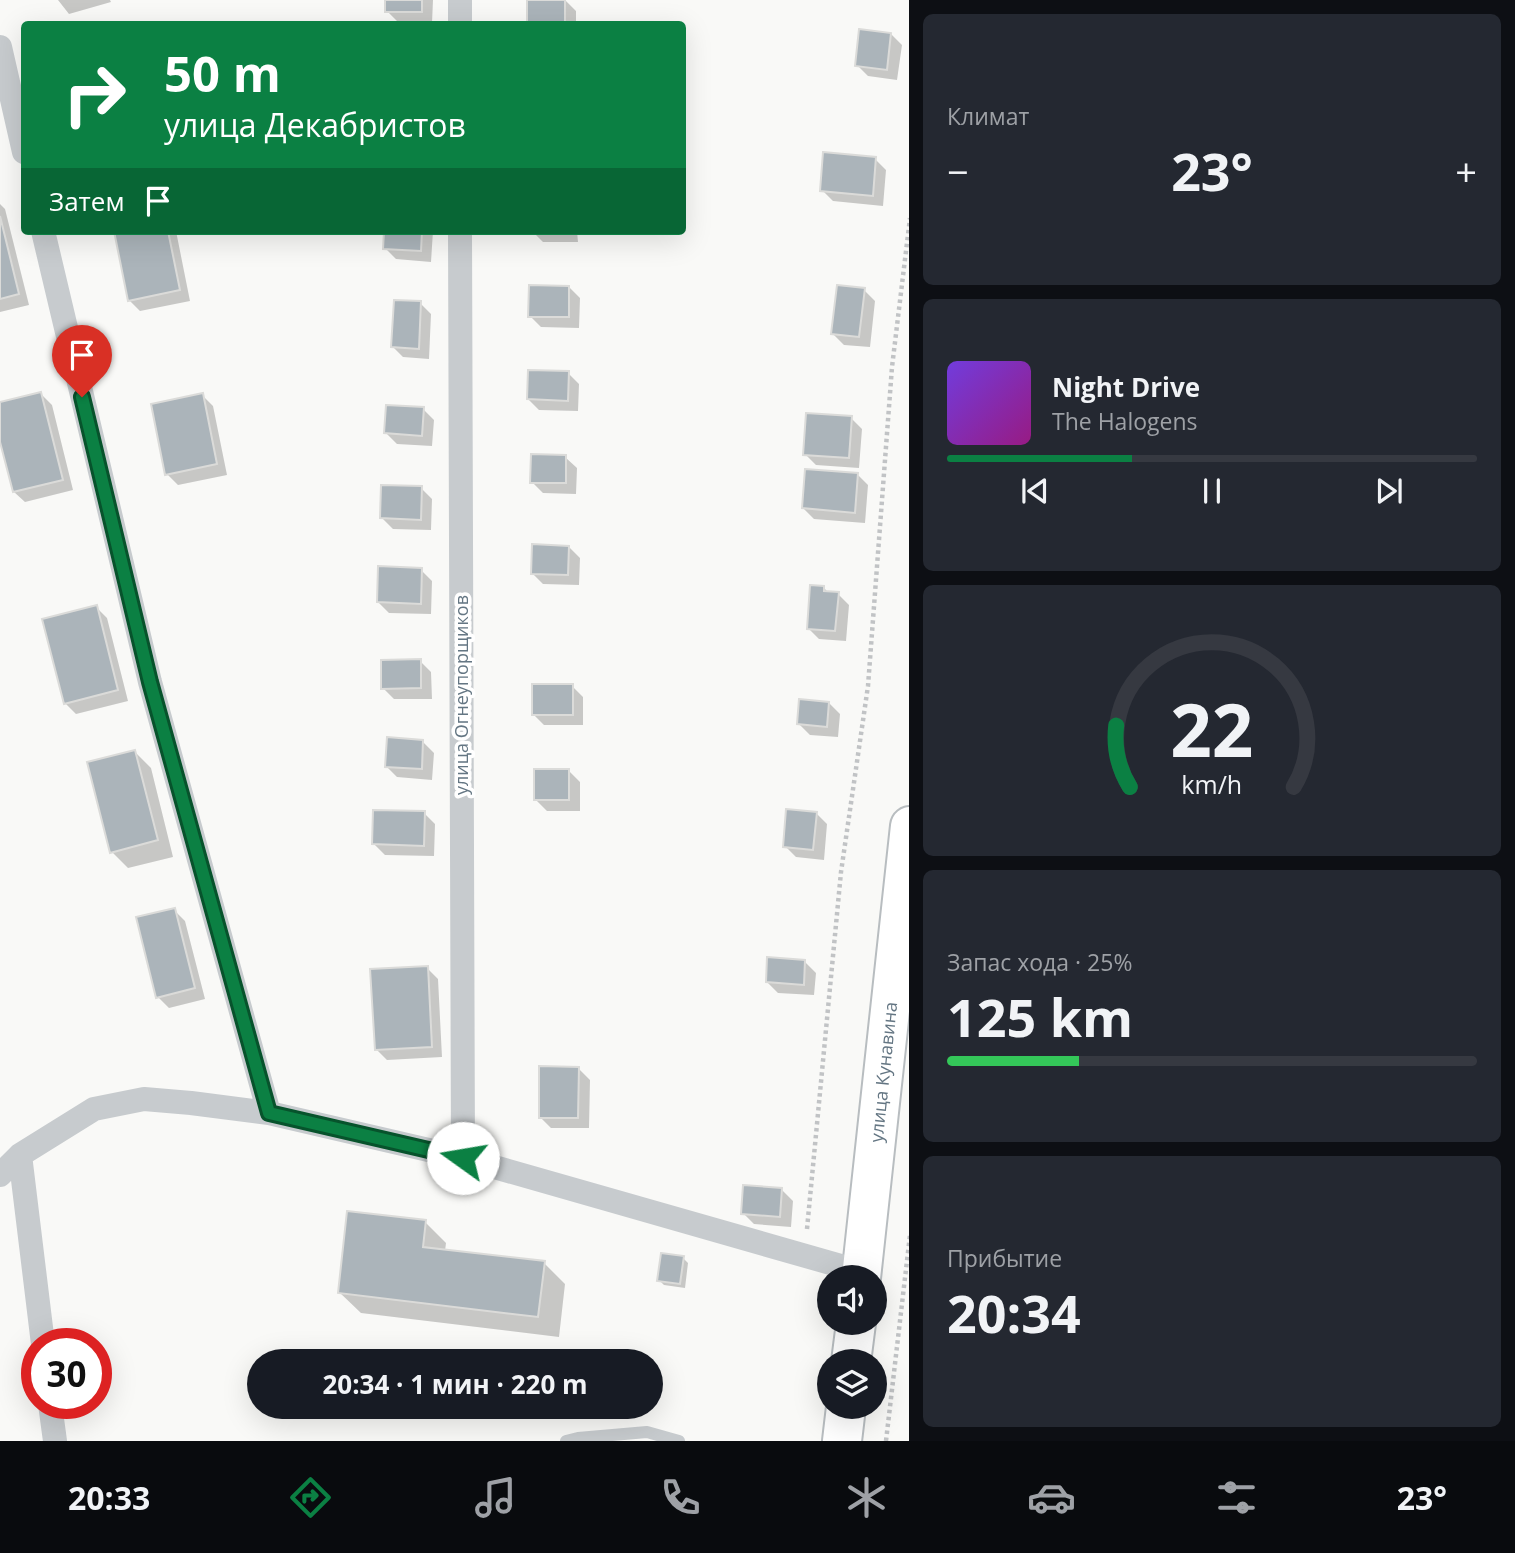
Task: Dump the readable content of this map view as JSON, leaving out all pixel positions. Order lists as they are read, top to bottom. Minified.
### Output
{"streets":{"main road":["улица Кунавина"],"street":["улица Огнеупорщиков"]},"page":{"tile":["Климат",["Запас хода · 25%","125 km"],["Прибытие","20:34"]],"turn":["50 m","улица Декабристов"],"heat":["−","23°","+"],"then":"Затем","song":["Night Drive","The Halogens"],"limit":"30","trip":"20:34 · 1 мин · 220 m","tabs":["20:33","23°"],"gauge":["22","km/h"]}}
